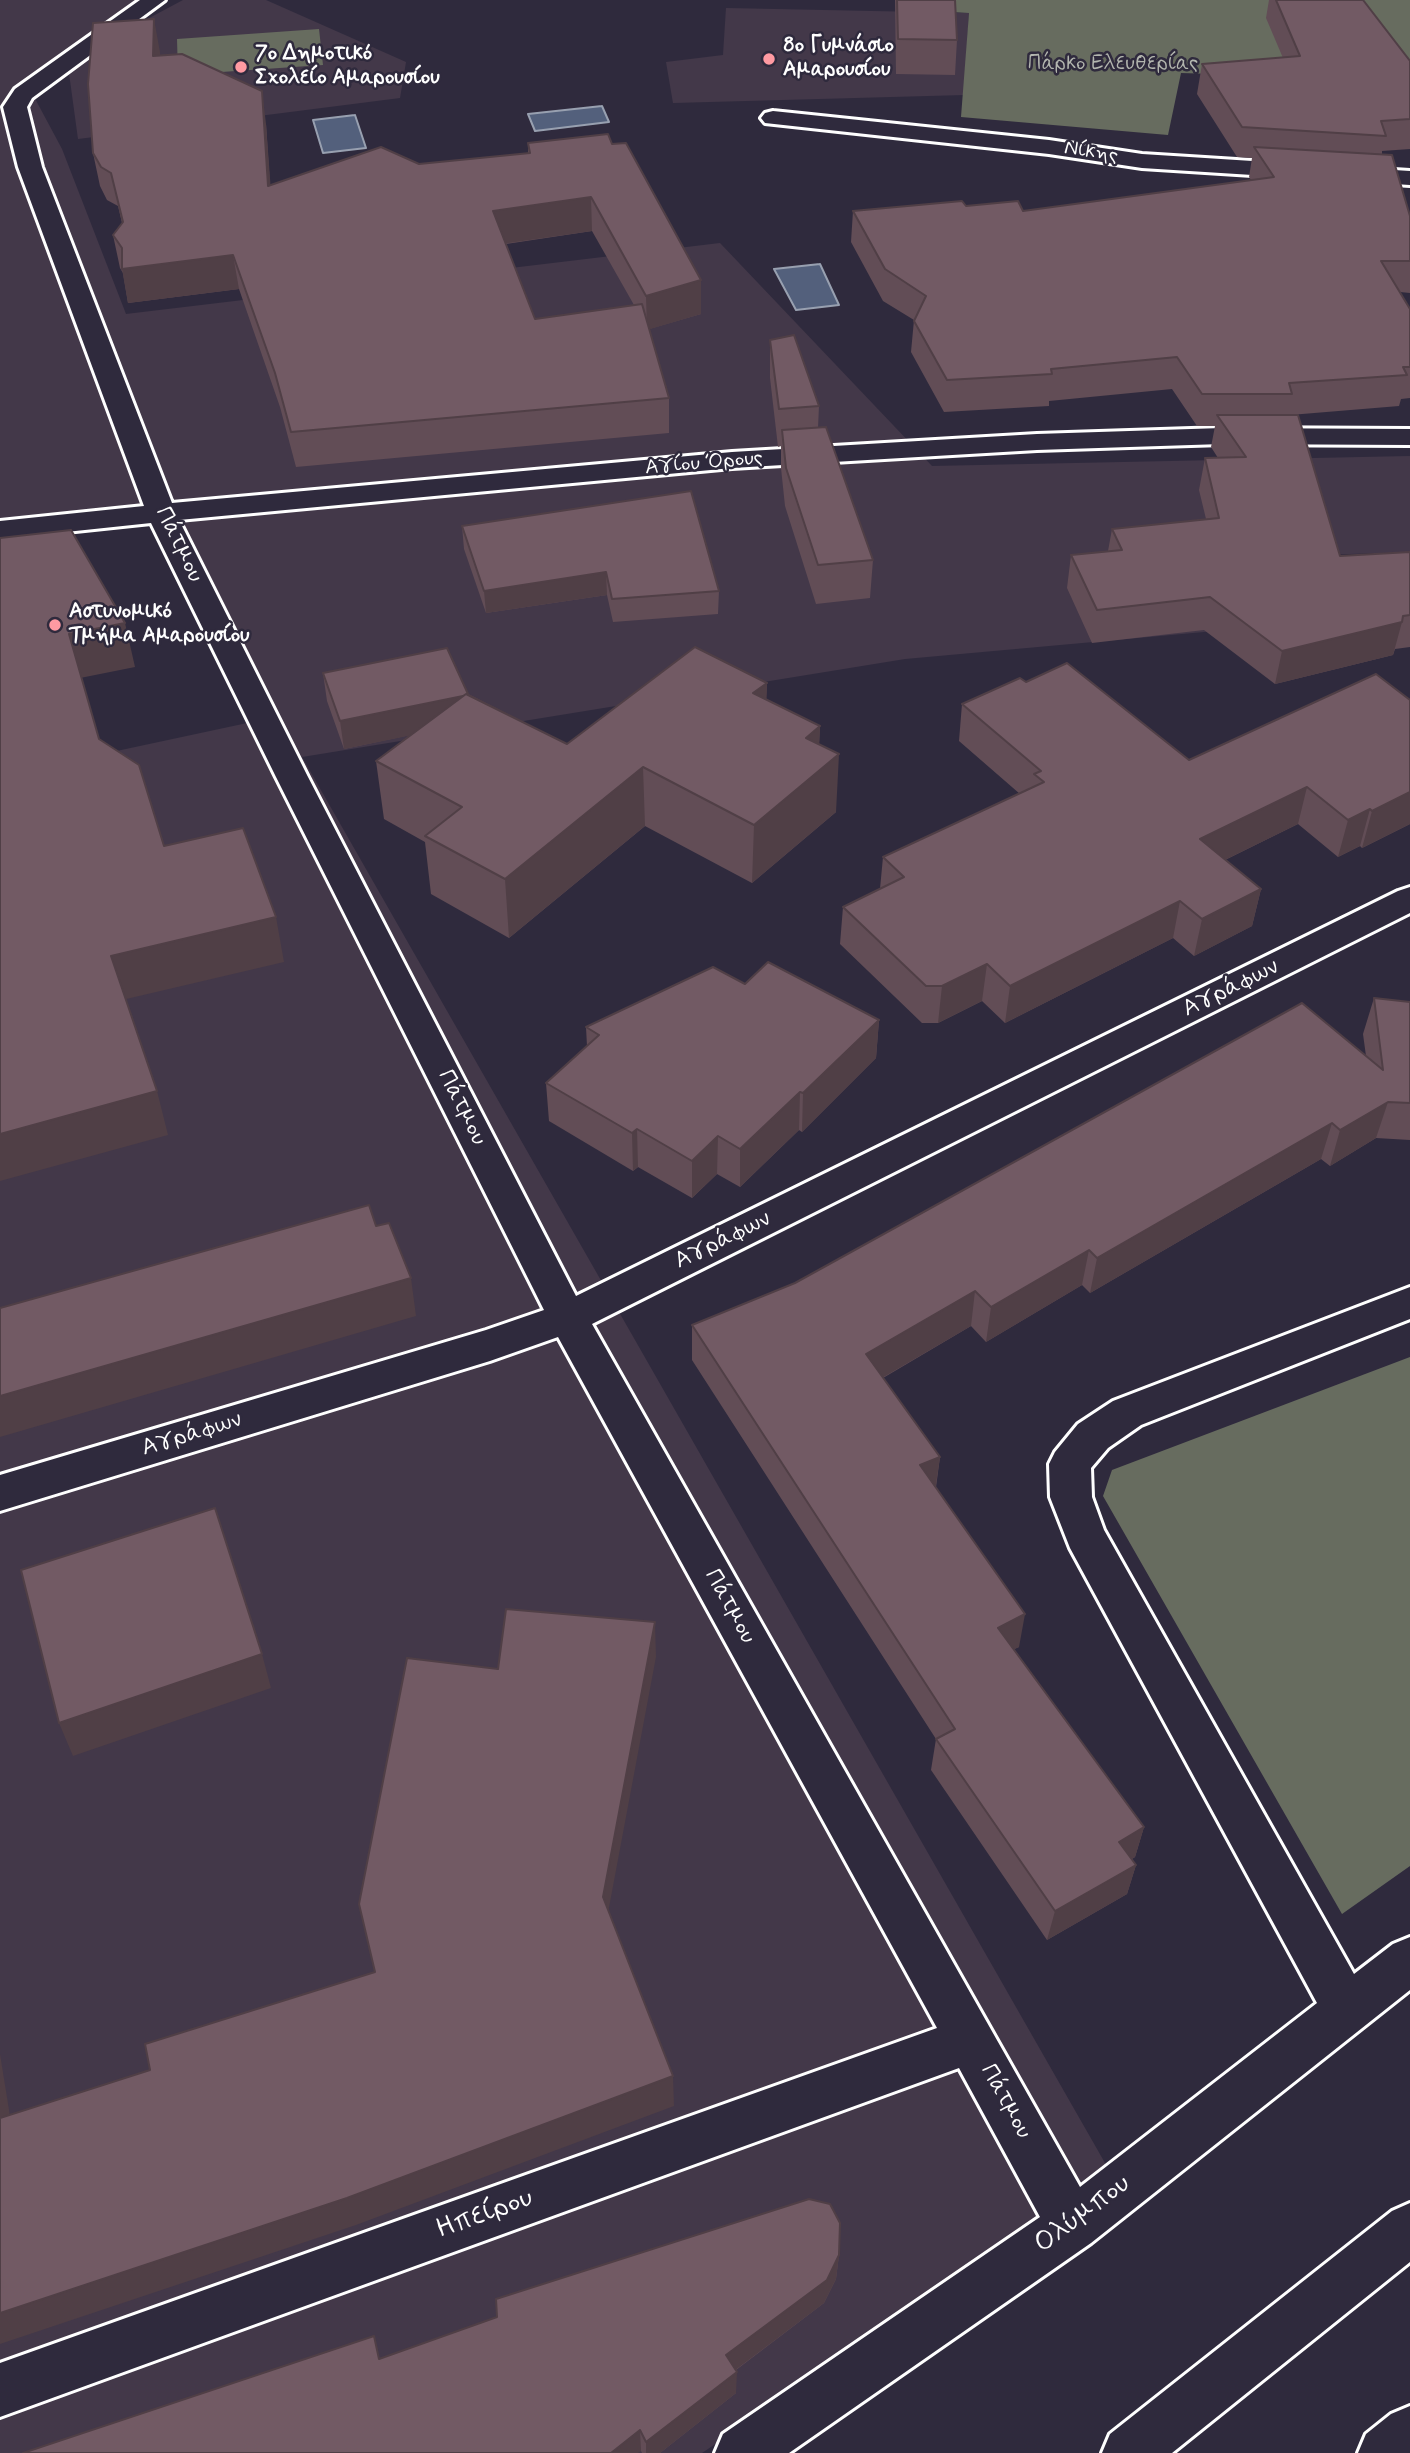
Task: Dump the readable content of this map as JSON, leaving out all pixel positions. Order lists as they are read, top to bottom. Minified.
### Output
{"streets":{"street":["Νίκης","Αγίου Όρους","Πάτμου","Αγράφων","Ηπείρου","Ολύμπου"]},"crossings":[["Αγίου Όρους","Πάτμου"],["Πάτμου","Αγράφων"],["Πάτμου","Ηπείρου"],["Πάτμου","Ολύμπου"]],"parks":["Πάρκο Ελευθερίας"],"places":["8ο Γυμνάσιο Αμαρουσίου","7ο Δημοτικό Σχολείο Αμαρουσίου","Αστυνομικό Τμήμα Αμαρουσίου"]}
